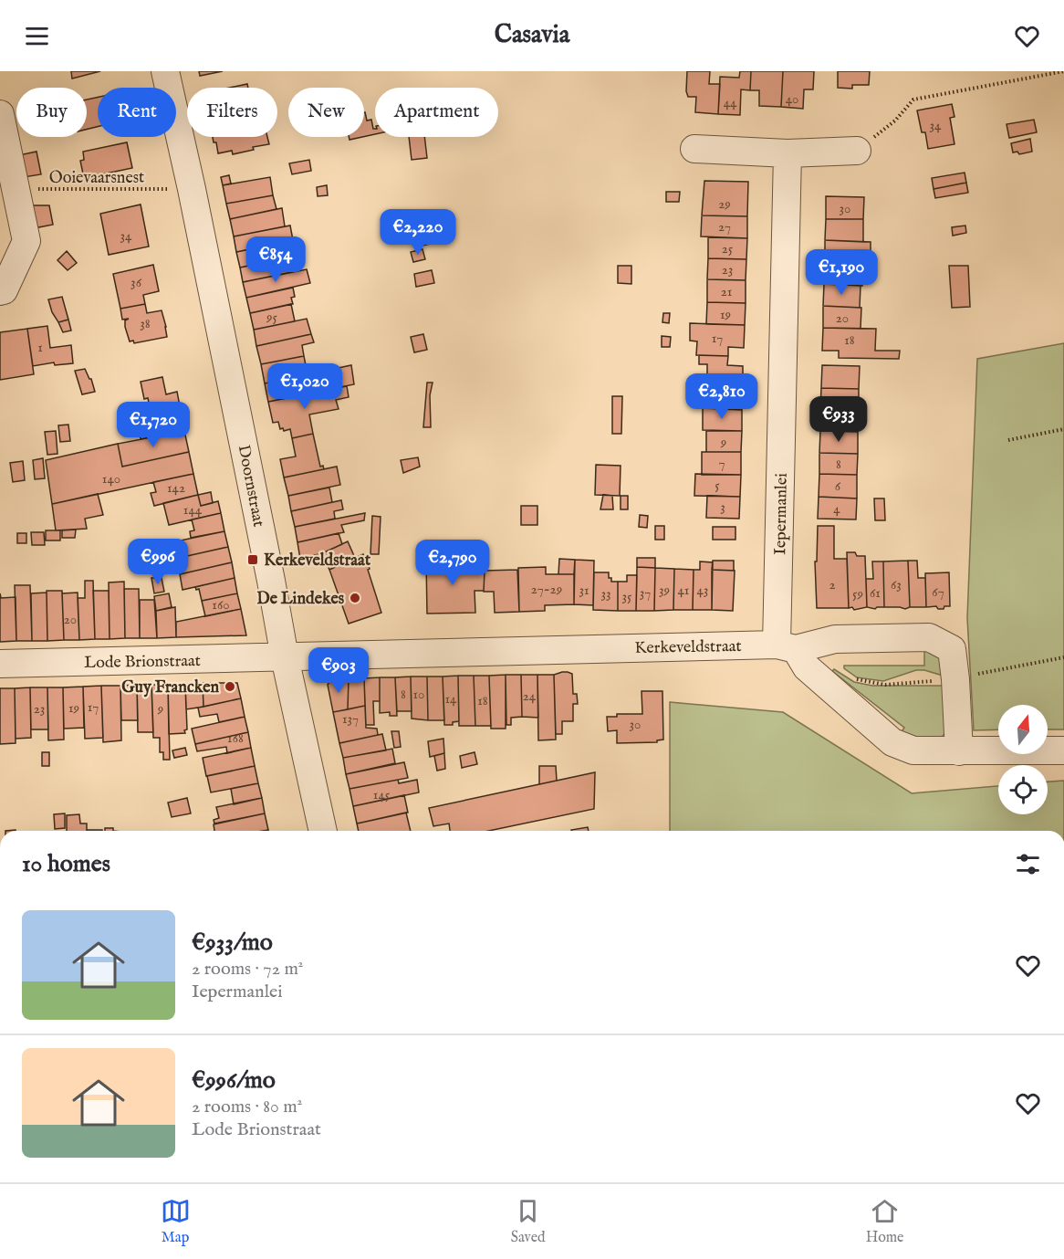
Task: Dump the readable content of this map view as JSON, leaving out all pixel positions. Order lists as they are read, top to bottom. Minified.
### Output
{"streets":{"street":["Doornstraat","Iepermanlei","Kerkeveldstraat","Lode Brionstraat"],"path":["Ooievaarsnest"]},"crossings":[["Doornstraat","Kerkeveldstraat"],["Doornstraat","Lode Brionstraat"],["Iepermanlei","Kerkeveldstraat"],["Kerkeveldstraat","Lode Brionstraat"]],"places":{"transit":["Kerkeveldstraat"],"other":["De Lindekes","Guy Francken"]},"house_numbers":["40","44","34","29","30","27","34","25","23","36","21","19","95","20","38","17","18","1","9","7","8","140","5","6","142","3","4","144","2","63","27-29","31","39","41","43","67","37","61","33","59","35","160","20","8","10","24","14","18","17","19","23","9","137","30","168","145"],"north":"top","page":{"header":"Casavia","chip":["Buy","Rent","Filters","New","Apartment"],"price":["€2,220","€854","€1,190","€1,020","€2,810","€933","€1,720","€996","€2,790","€903"],"heading":"10 homes","list":[{"name":"€933/mo","note":"2 rooms · 72 m² · Iepermanlei"},{"name":"€996/mo","note":"2 rooms · 80 m² · Lode Brionstraat"}],"tabs":["Map","Saved","Home"]}}
